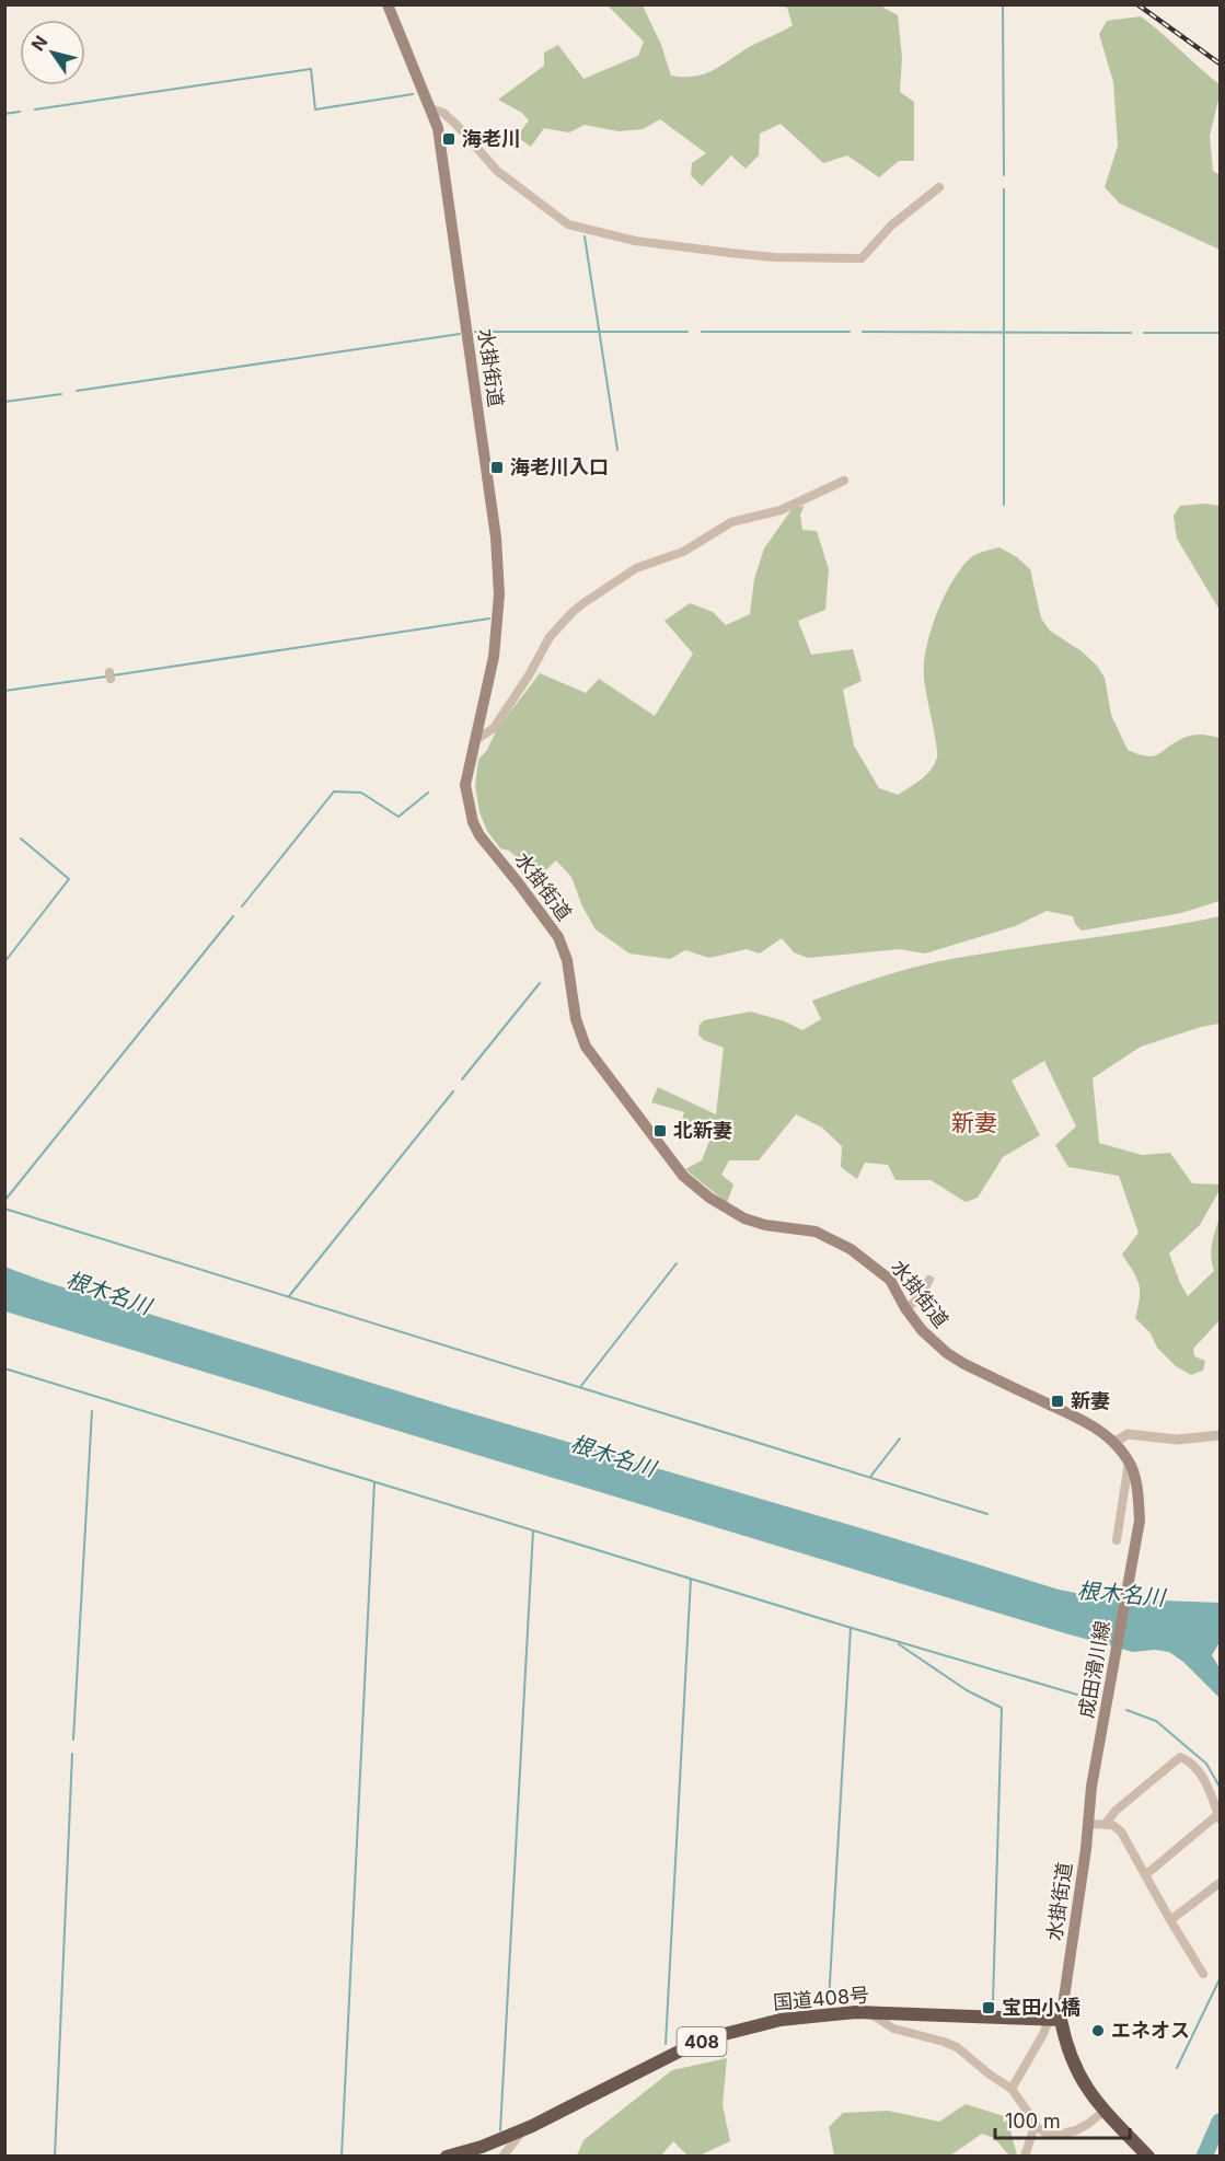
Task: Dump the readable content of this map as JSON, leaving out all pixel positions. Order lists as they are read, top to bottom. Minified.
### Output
{"streets":{"highway":["国道408号","408"],"main road":["水掛街道","成田滑川線"]},"crossings":[["水掛街道","成田滑川線"],["水掛街道","国道408号"]],"districts":["新妻"],"water":["根木名川"],"places":{"transit":["海老川","海老川入口","北新妻","新妻","宝田小橋"],"other":["エネオス"]},"scale_bar":"100 m","north":"top left"}
